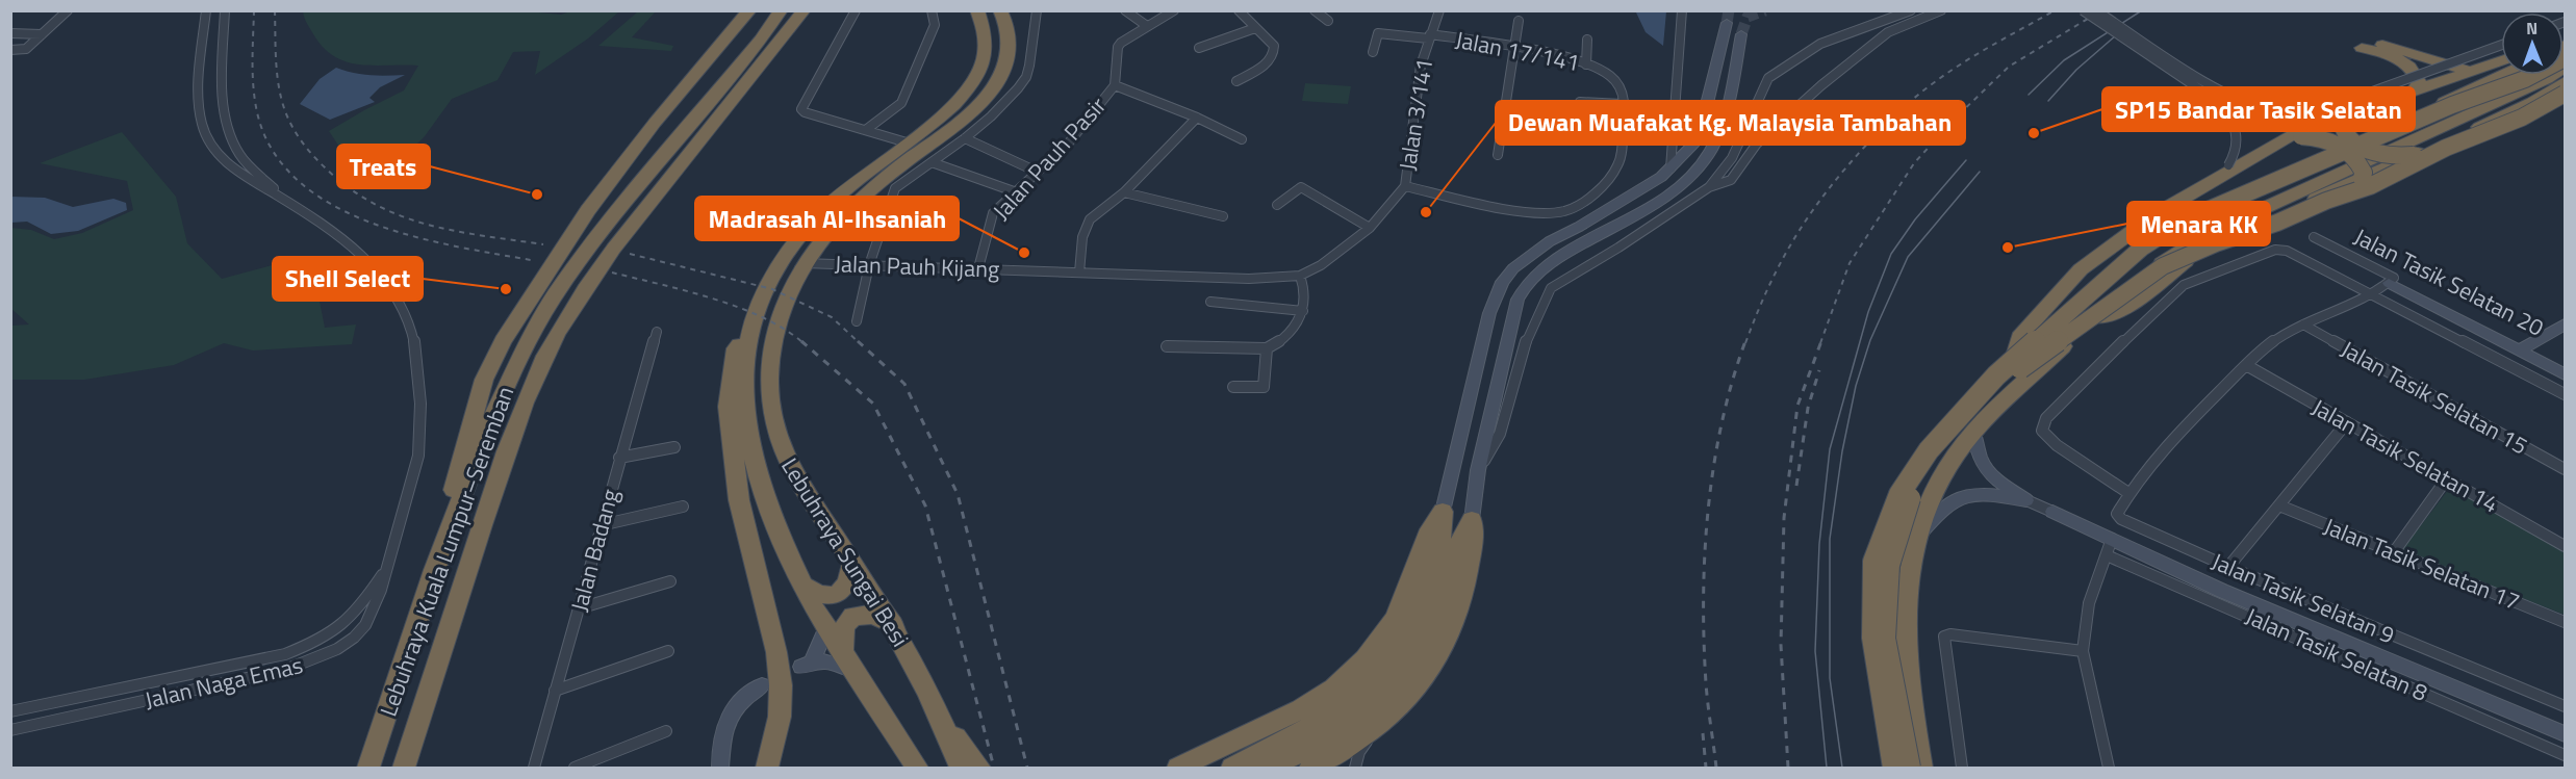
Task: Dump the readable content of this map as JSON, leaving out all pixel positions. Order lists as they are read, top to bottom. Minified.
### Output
{"streets":{"highway":["Lebuhraya Kuala Lumpur–Seremban","Lebuhraya Sungai Besi"],"street":["Jalan 17/141","Jalan 3/141","Jalan Pauh Pasir","Jalan Pauh Kijang","Jalan Tasik Selatan 20","Jalan Tasik Selatan 15","Jalan Tasik Selatan 14","Jalan Badang","Jalan Tasik Selatan 17","Jalan Tasik Selatan 9","Jalan Tasik Selatan 8","Jalan Naga Emas"]},"crossings":[["Jalan 17/141","Jalan 3/141"],["Jalan 3/141","Jalan Pauh Kijang"],["Jalan Pauh Pasir","Jalan Pauh Kijang"],["Jalan Pauh Kijang","Lebuhraya Sungai Besi"]],"places":["SP15 Bandar Tasik Selatan","Treats","Dewan Muafakat Kg. Malaysia Tambahan","Menara KK","Madrasah Al-Ihsaniah","Shell Select"],"north":"top"}
